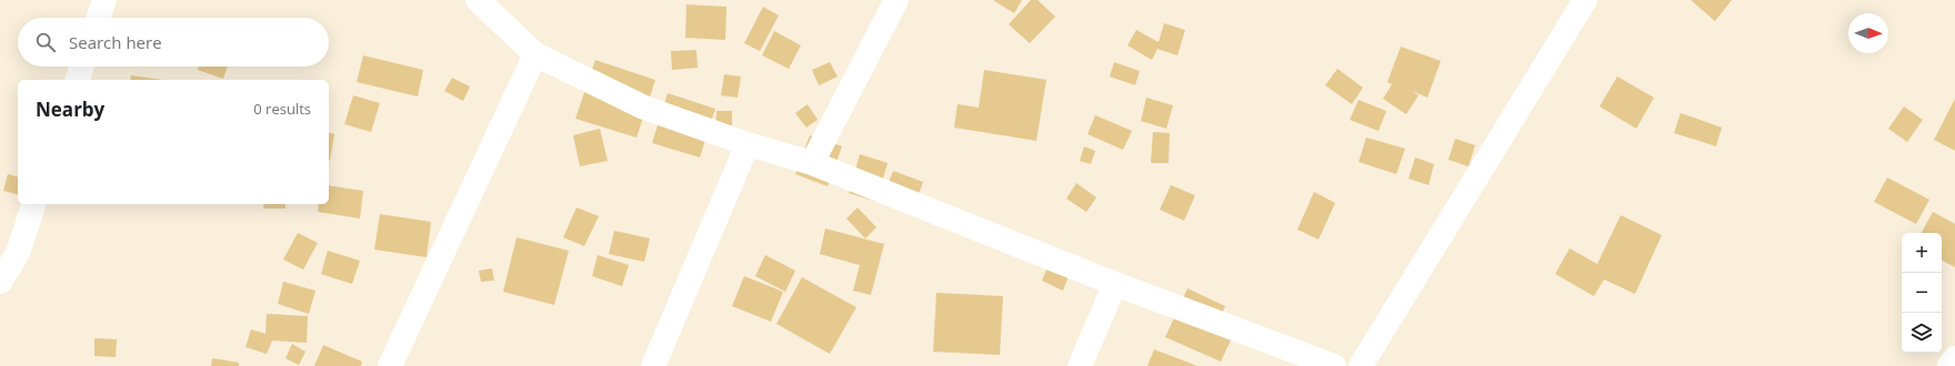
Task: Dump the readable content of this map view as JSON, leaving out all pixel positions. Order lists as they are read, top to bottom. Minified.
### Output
{"north":"right","page":{"search":"Search here","heading":["Nearby","0 results"],"map_buttons":["+","−"]}}
